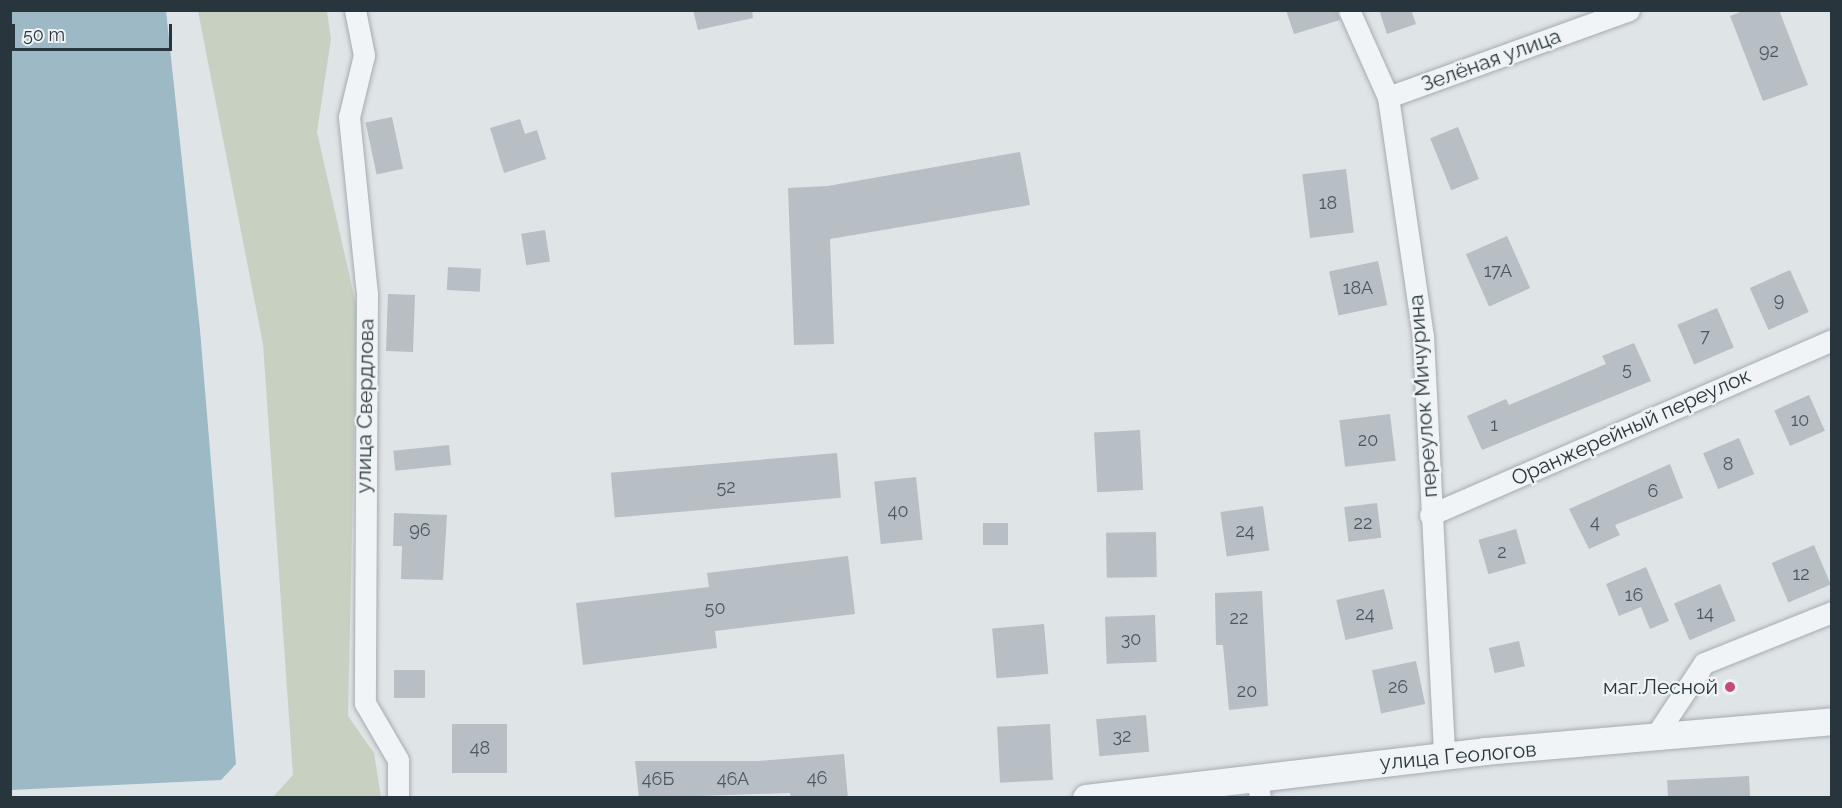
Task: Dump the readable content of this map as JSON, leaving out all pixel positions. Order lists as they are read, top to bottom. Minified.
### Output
{"streets":{"street":["Зелёная улица","переулок Мичурина","улица Свердлова","Оранжерейный переулок","улица Геологов"]},"crossings":[["Зелёная улица","переулок Мичурина"],["переулок Мичурина","Оранжерейный переулок"],["переулок Мичурина","улица Геологов"]],"places":["маг.Лесной"],"house_numbers":["92","18","17А","18А","9","7","5","10","1","20","8","52","6","40","4","22","96","24","2","12","16","50","14","24","22","30","26","20","32","48","46","46Б","46А"],"scale_bar":"50 m"}
